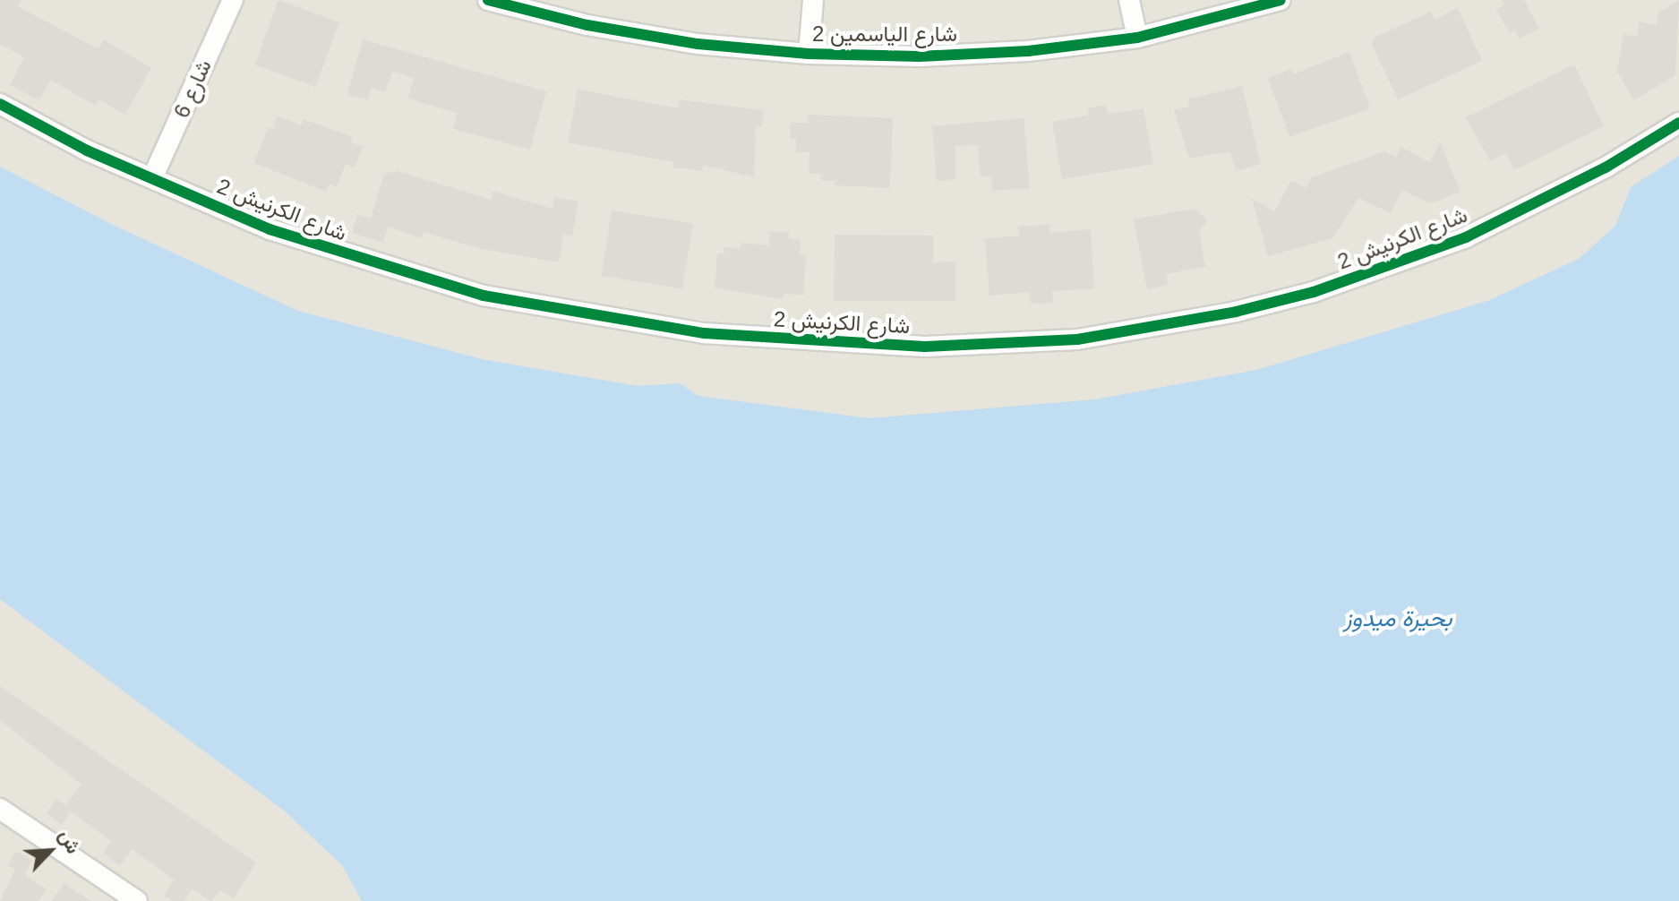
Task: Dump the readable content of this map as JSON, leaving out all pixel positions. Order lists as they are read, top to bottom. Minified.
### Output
{"streets":{"street":["شارع الياسمين 2","شارع 6","شارع الكرنيش 2"]},"crossings":[["شارع 6","شارع الكرنيش 2"]],"water":["بحيرة ميدوز"],"north":"top right"}
